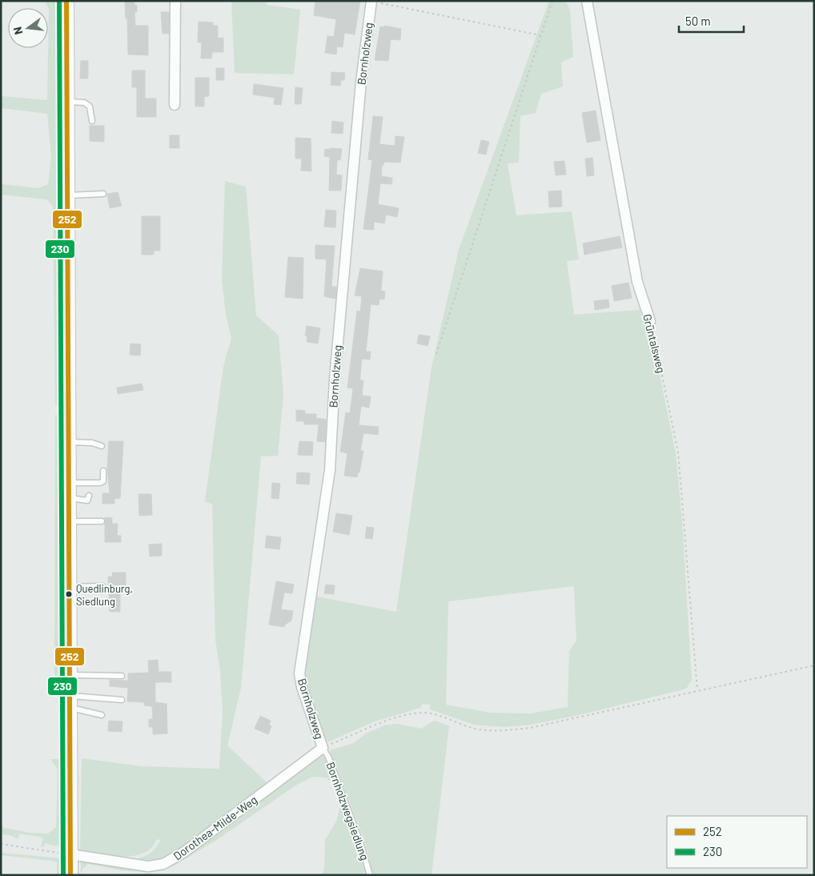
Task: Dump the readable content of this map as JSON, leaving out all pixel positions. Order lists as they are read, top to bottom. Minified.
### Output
{"streets":{"street":["Bornholzweg","Grüntalsweg","Dorothea-Milde-Weg"],"lane":["Bornholzwegsiedlung"]},"crossings":[["Bornholzweg","Bornholzwegsiedlung"],["Bornholzweg","Dorothea-Milde-Weg"],["Bornholzwegsiedlung","Dorothea-Milde-Weg"]],"places":["Quedlinburg, Siedlung"],"lines":["transit line 252","transit line 230"],"legend":["252","230"],"scale_bar":"50 m","north":"left"}
